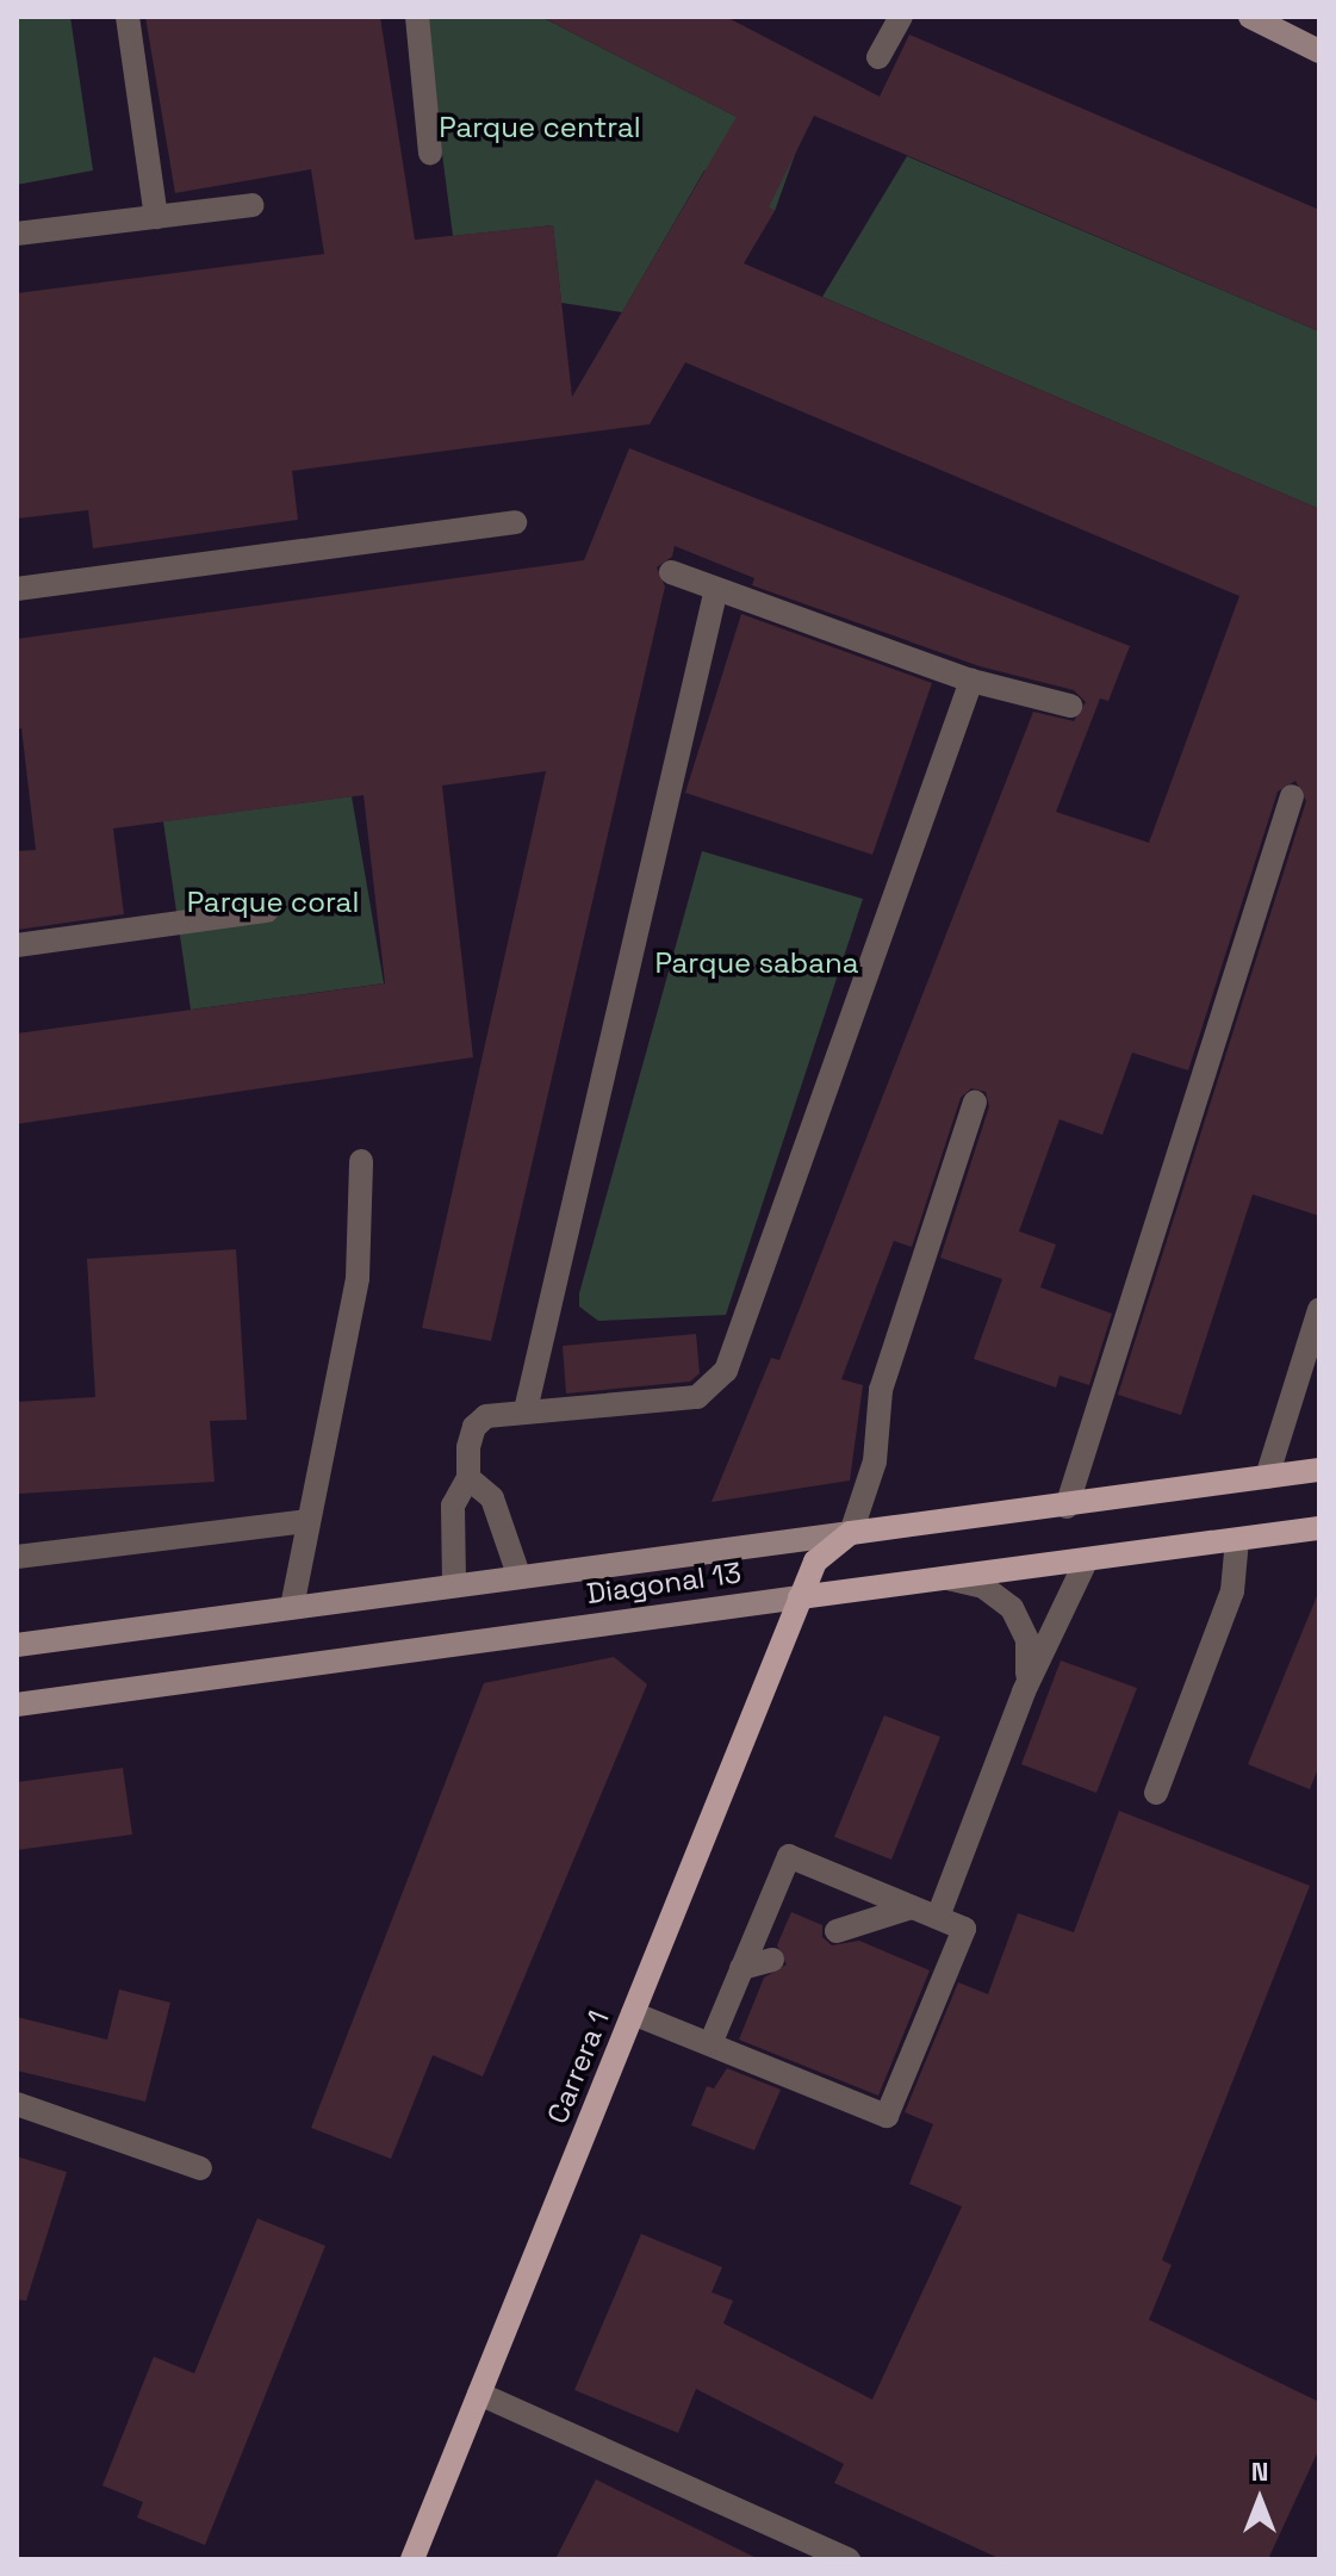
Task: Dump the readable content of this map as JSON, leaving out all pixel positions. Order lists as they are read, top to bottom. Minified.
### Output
{"streets":{"main road":["Diagonal 13","Carrera 1"]},"crossings":[["Diagonal 13","Carrera 1"]],"parks":["Parque central","Parque coral","Parque sabana"],"north":"top"}
